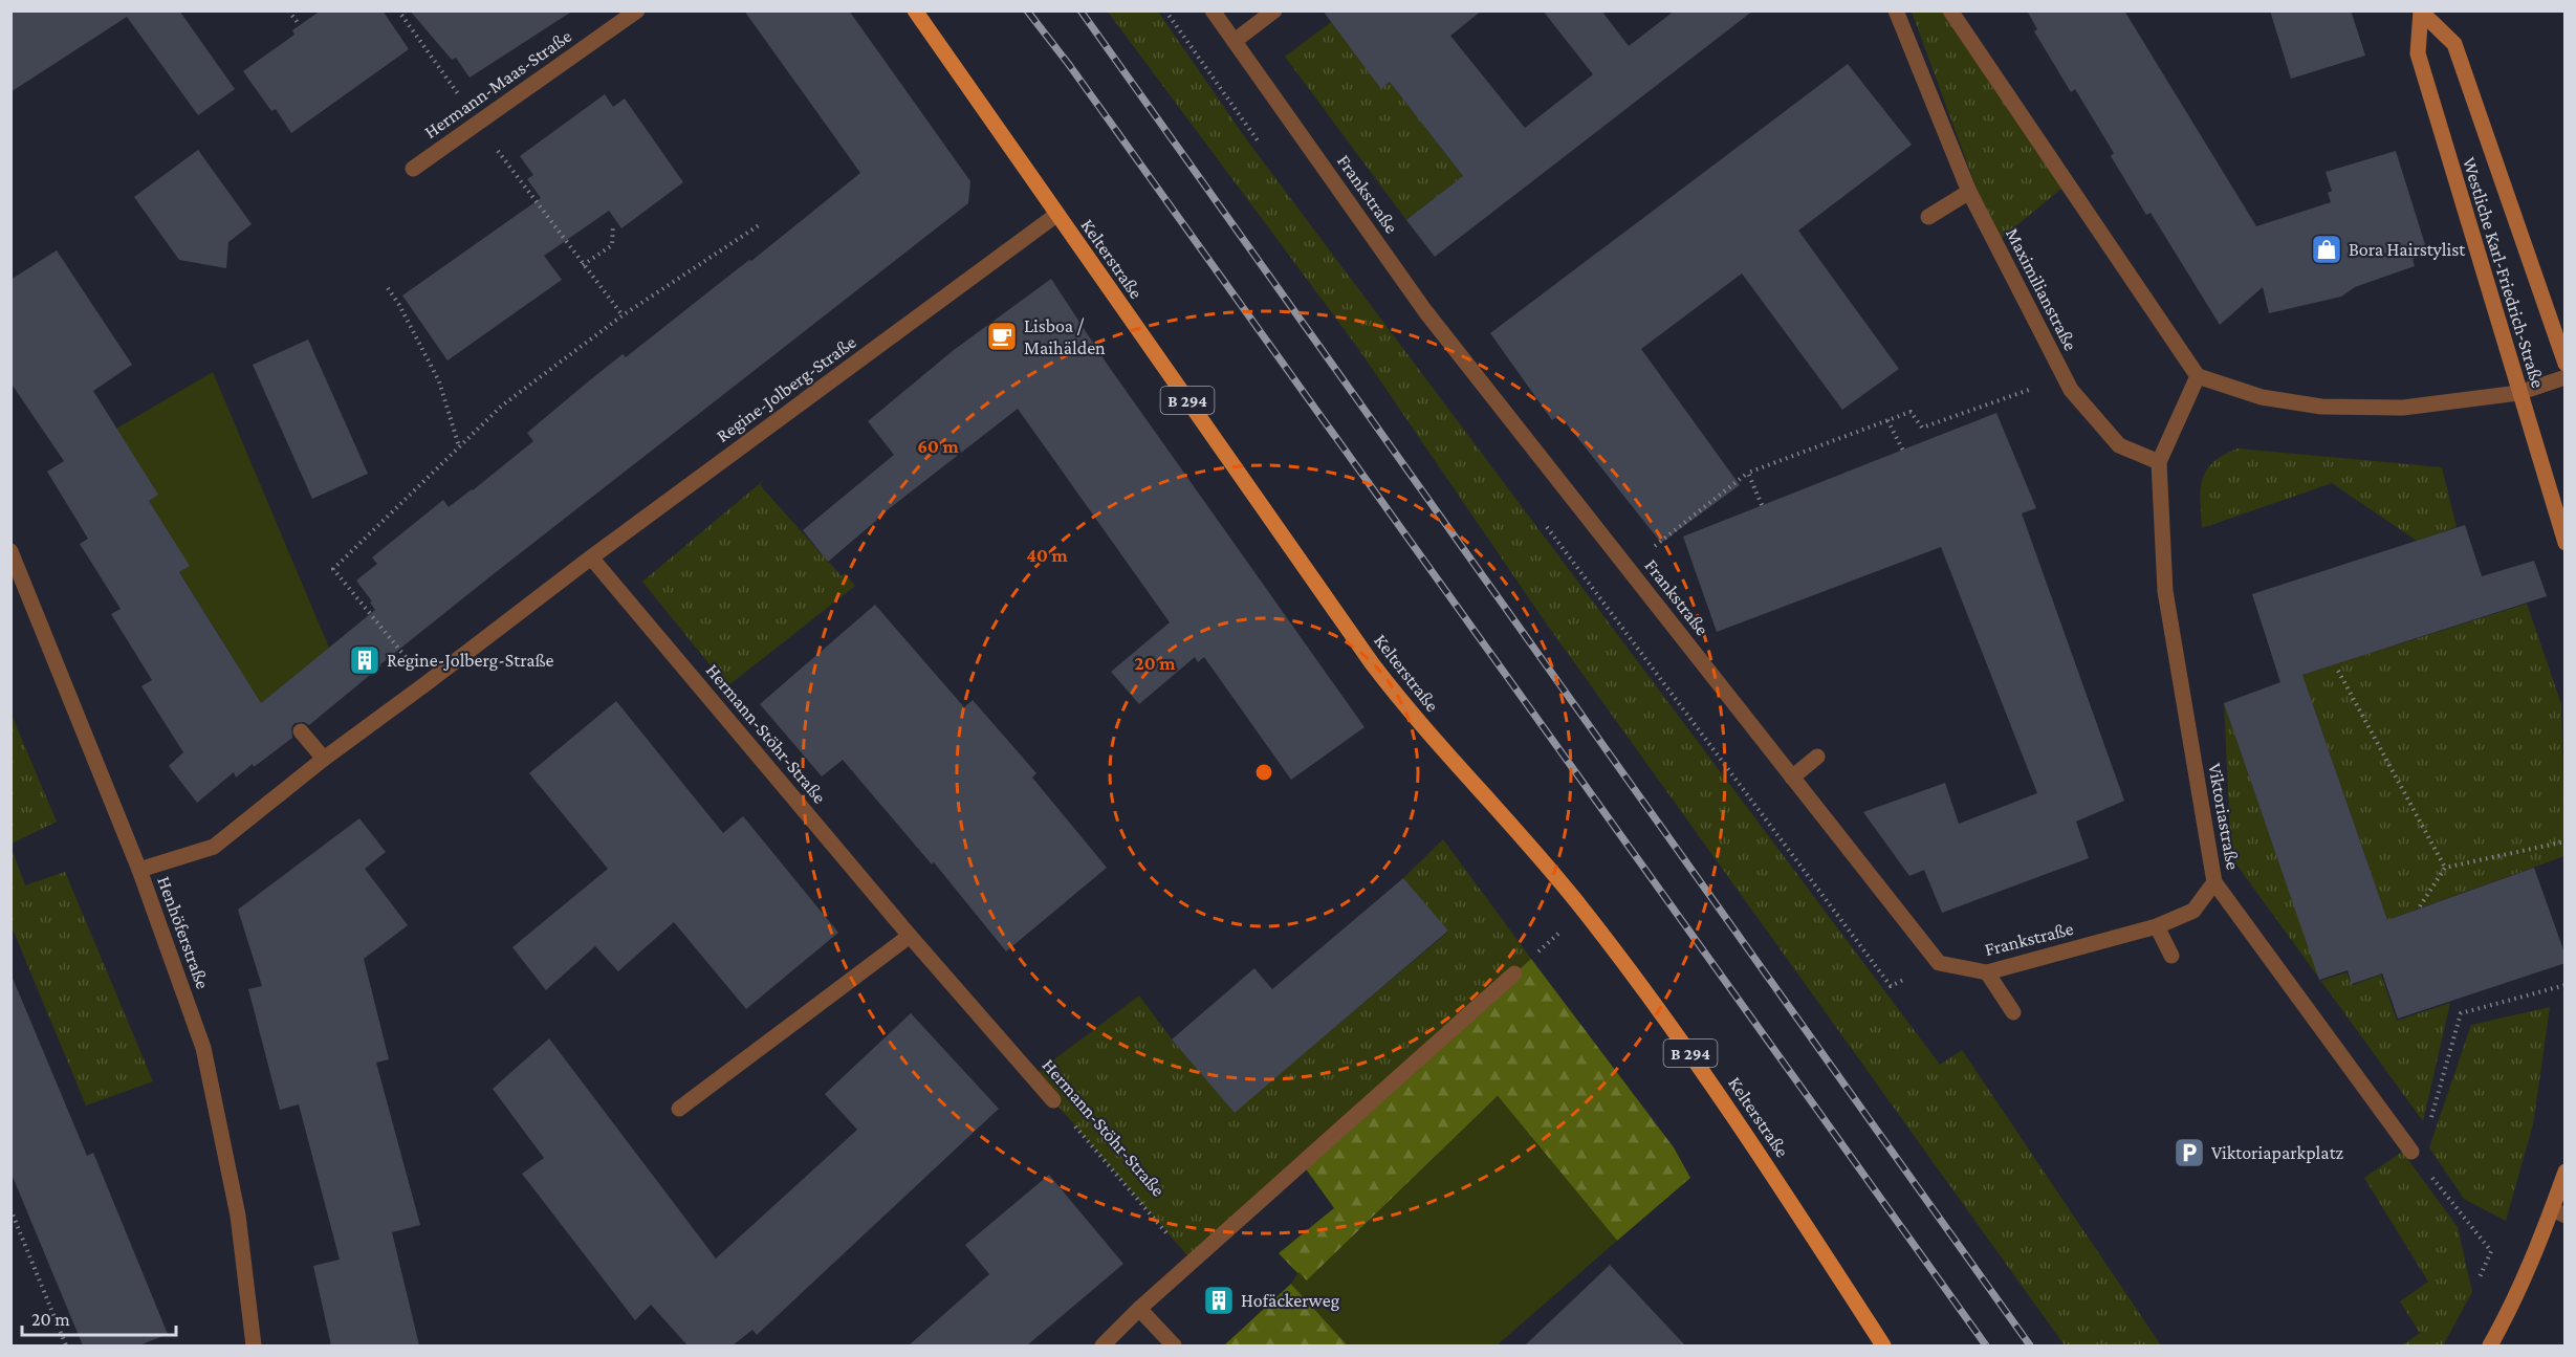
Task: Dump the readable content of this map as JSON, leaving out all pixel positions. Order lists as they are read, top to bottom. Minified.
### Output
{"streets":{"main road":["Kelterstraße","Westliche Karl-Friedrich-Straße","B 294"],"street":["Hermann-Maas-Straße","Frankstraße","Maximilianstraße","Regine-Jolberg-Straße","Hermann-Stöhr-Straße","Viktoriastraße","Henhöferstraße"]},"crossings":[["Frankstraße","Viktoriastraße"],["Kelterstraße","Regine-Jolberg-Straße"],["Maximilianstraße","Viktoriastraße"],["Regine-Jolberg-Straße","Hermann-Stöhr-Straße"],["Regine-Jolberg-Straße","Henhöferstraße"]],"places":{"shop":["Bora Hairstylist"],"cafe":["Lisboa / Maihälden"],"building":["Regine-Jolberg-Straße","Hofäckerweg"],"parking":["Viktoriaparkplatz"]},"scale_bar":"20 m","rings":["60 m","40 m","20 m"]}
